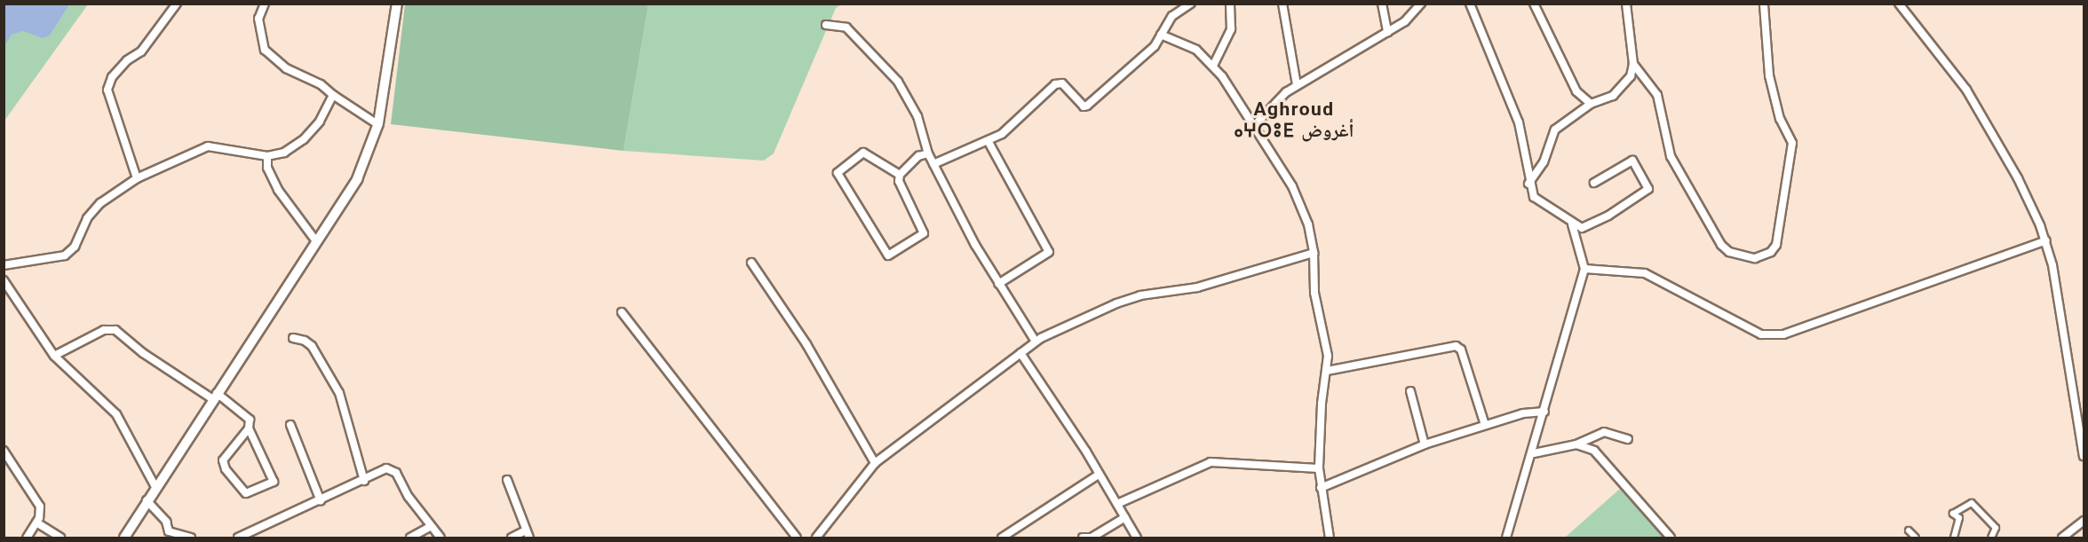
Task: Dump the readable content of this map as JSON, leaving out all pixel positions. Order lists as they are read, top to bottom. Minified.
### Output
{"districts":["Aghroud ⴰⵖⵔⵓⴹ أغروض"]}
